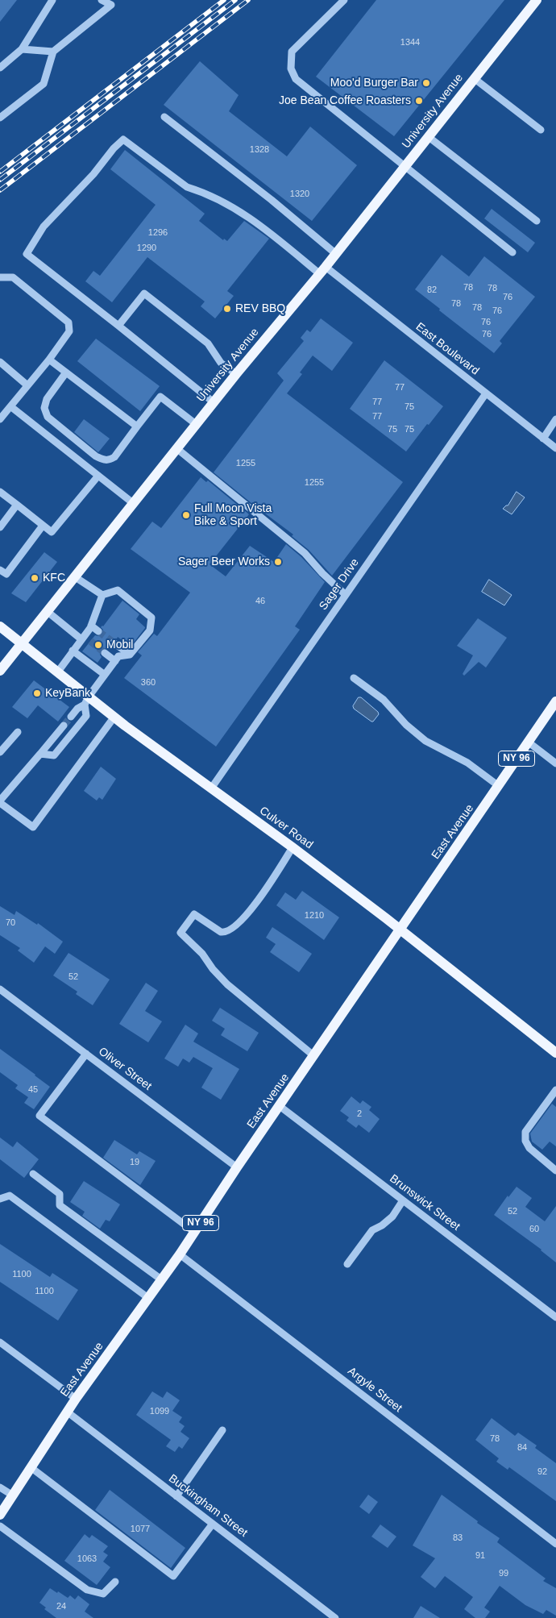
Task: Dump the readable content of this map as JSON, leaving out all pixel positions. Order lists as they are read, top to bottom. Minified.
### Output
{"streets":{"main road":["University Avenue","NY 96","Culver Road","East Avenue"],"street":["East Boulevard","Sager Drive","Oliver Street","Brunswick Street","Argyle Street","Buckingham Street"]},"crossings":[["University Avenue","East Boulevard"],["University Avenue","Culver Road"],["East Boulevard","Sager Drive"],["Sager Drive","Culver Road"],["Culver Road","East Avenue"],["East Avenue","Oliver Street"],["East Avenue","Brunswick Street"],["East Avenue","Argyle Street"],["East Avenue","Buckingham Street"]],"places":["Moo'd Burger Bar","Joe Bean Coffee Roasters","REV BBQ","Full Moon Vista Bike & Sport","Sager Beer Works","KFC","Mobil","KeyBank"],"house_numbers":["1344","1328","1320","1296","1290","78","78","82","76","78","78","76","76","76","77","77","75","77","75","75","1255","1255","46","360","1210","70","52","45","2","19","52","60","1100","1100","1099","78","84","92","1077","83","91","1063","99","24"]}
